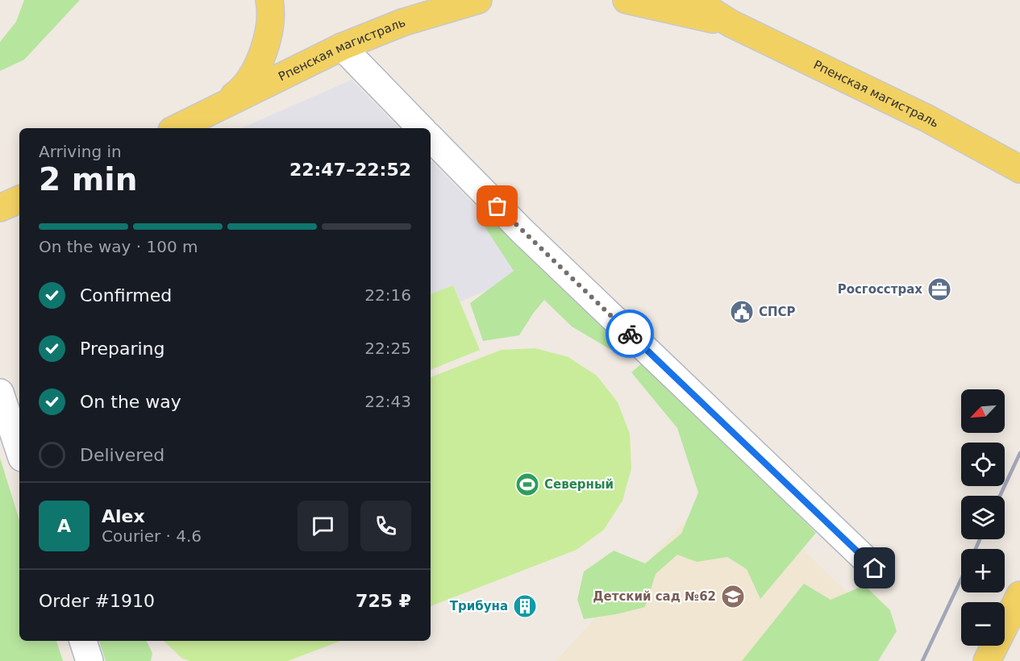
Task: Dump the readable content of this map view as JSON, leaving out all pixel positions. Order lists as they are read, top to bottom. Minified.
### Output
{"streets":{"main road":["Рпенская магистраль"]},"places":{"office":["Росгосстрах"],"public building":["СПСР"],"sports":["Северный"],"school or university":["Детский сад №62"],"building":["Трибуна"]},"north":"bottom left","page":{"heading":["2 min","Arriving in","22:47–22:52"],"panel":["Alex","Courier · 4.6","Order #1910","725 ₽"],"bar":"On the way · 100 m","list":[["Confirmed","22:16"],["Preparing","22:25"],["On the way","22:43"],"Delivered"],"map_buttons":["+","−"],"round":"A"}}
